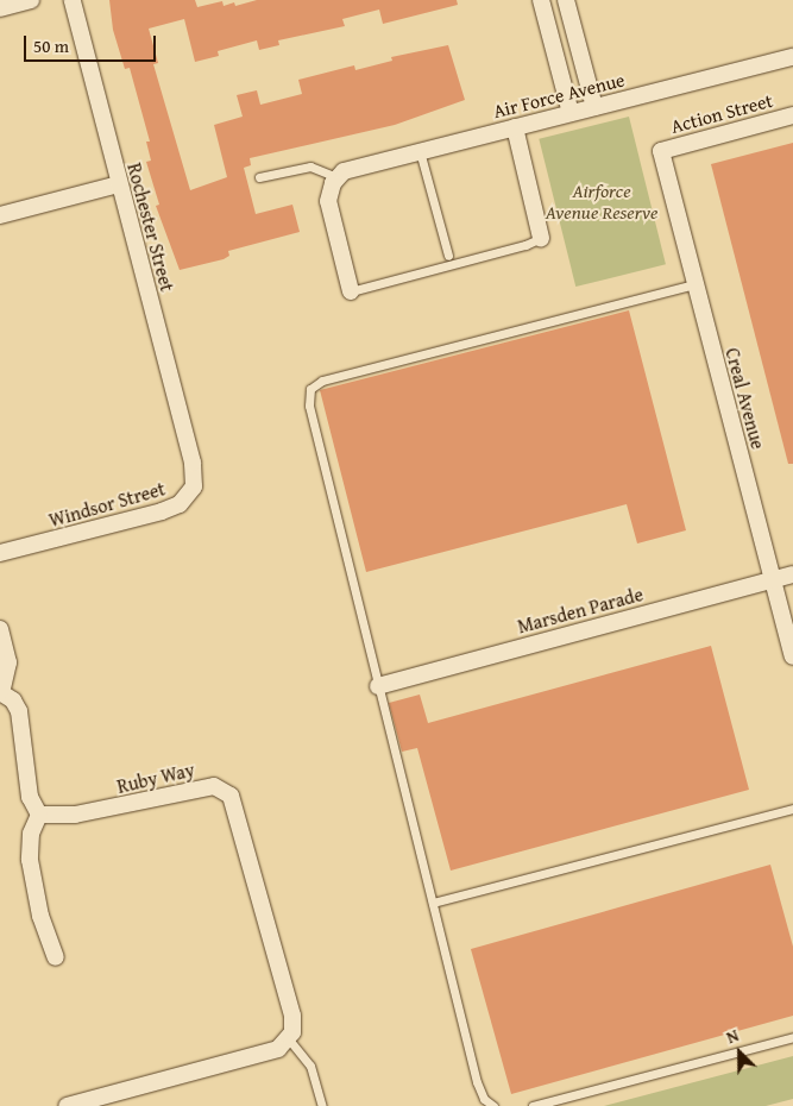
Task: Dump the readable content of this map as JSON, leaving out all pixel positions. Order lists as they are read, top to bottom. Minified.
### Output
{"streets":{"street":["Air Force Avenue","Action Street","Rochester Street","Creal Avenue","Windsor Street","Marsden Parade","Ruby Way"]},"crossings":[["Action Street","Creal Avenue"],["Rochester Street","Windsor Street"],["Creal Avenue","Marsden Parade"]],"parks":["Airforce Avenue Reserve"],"scale_bar":"50 m","north":"top left"}
